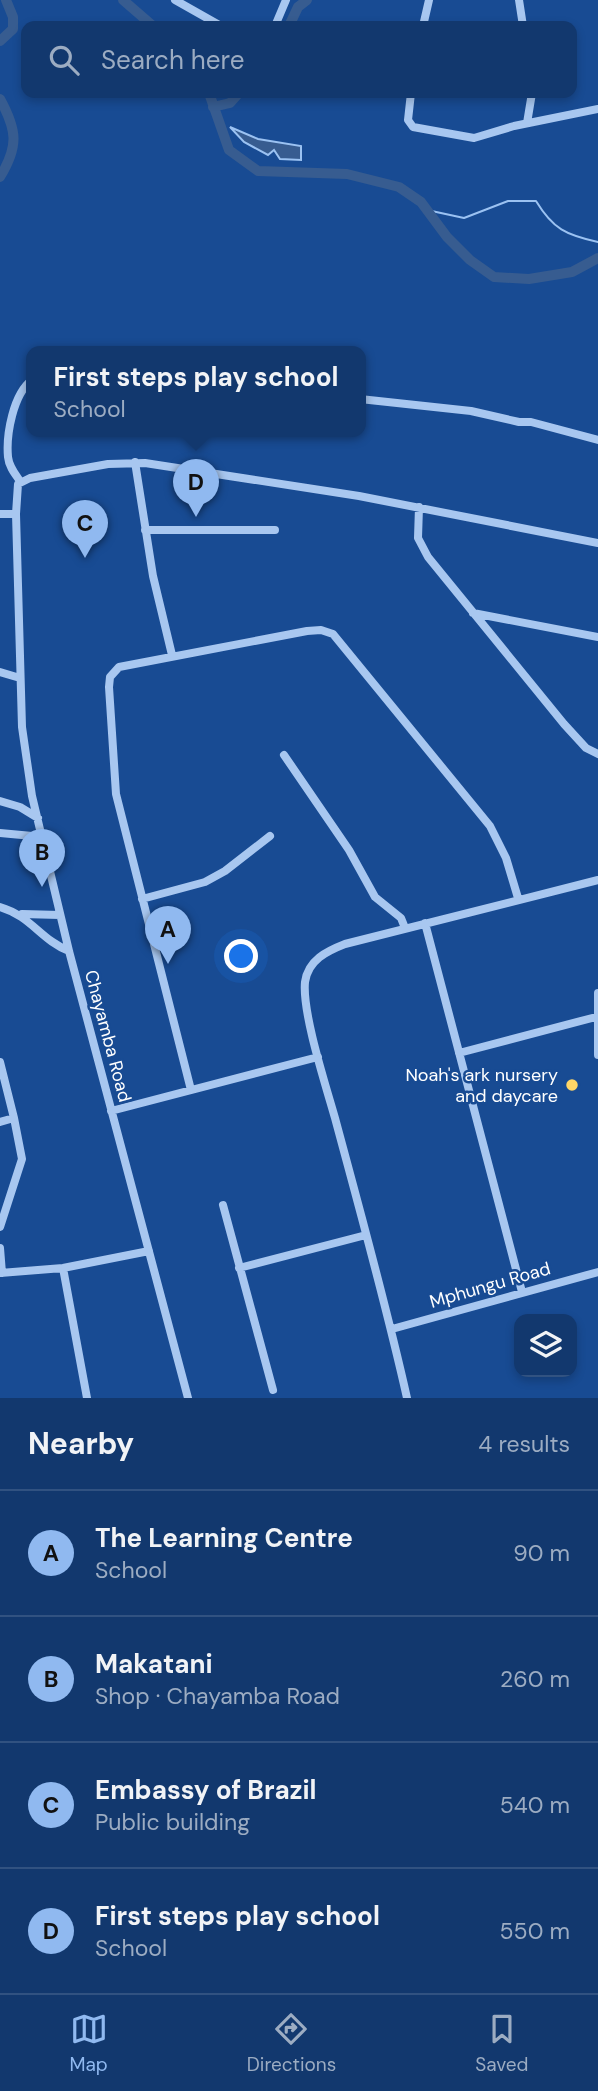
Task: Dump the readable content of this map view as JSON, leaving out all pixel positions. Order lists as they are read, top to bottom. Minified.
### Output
{"streets":{"street":["Chayamba Road","Mphungu Road"]},"places":["Noah's ark nursery and daycare"],"page":{"search":"Search here","popup":["First steps play school","School"],"pins":["D","C","B","A"],"heading":["Nearby","4 results"],"list":[{"mark":"A","name":"The Learning Centre","note":"School","value":"90 m"},{"mark":"B","name":"Makatani","note":"Shop · Chayamba Road","value":"260 m"},{"mark":"C","name":"Embassy of Brazil","note":"Public building","value":"540 m"},{"mark":"D","name":"First steps play school","note":"School","value":"550 m"}],"nav":["Map","Directions","Saved"]}}
